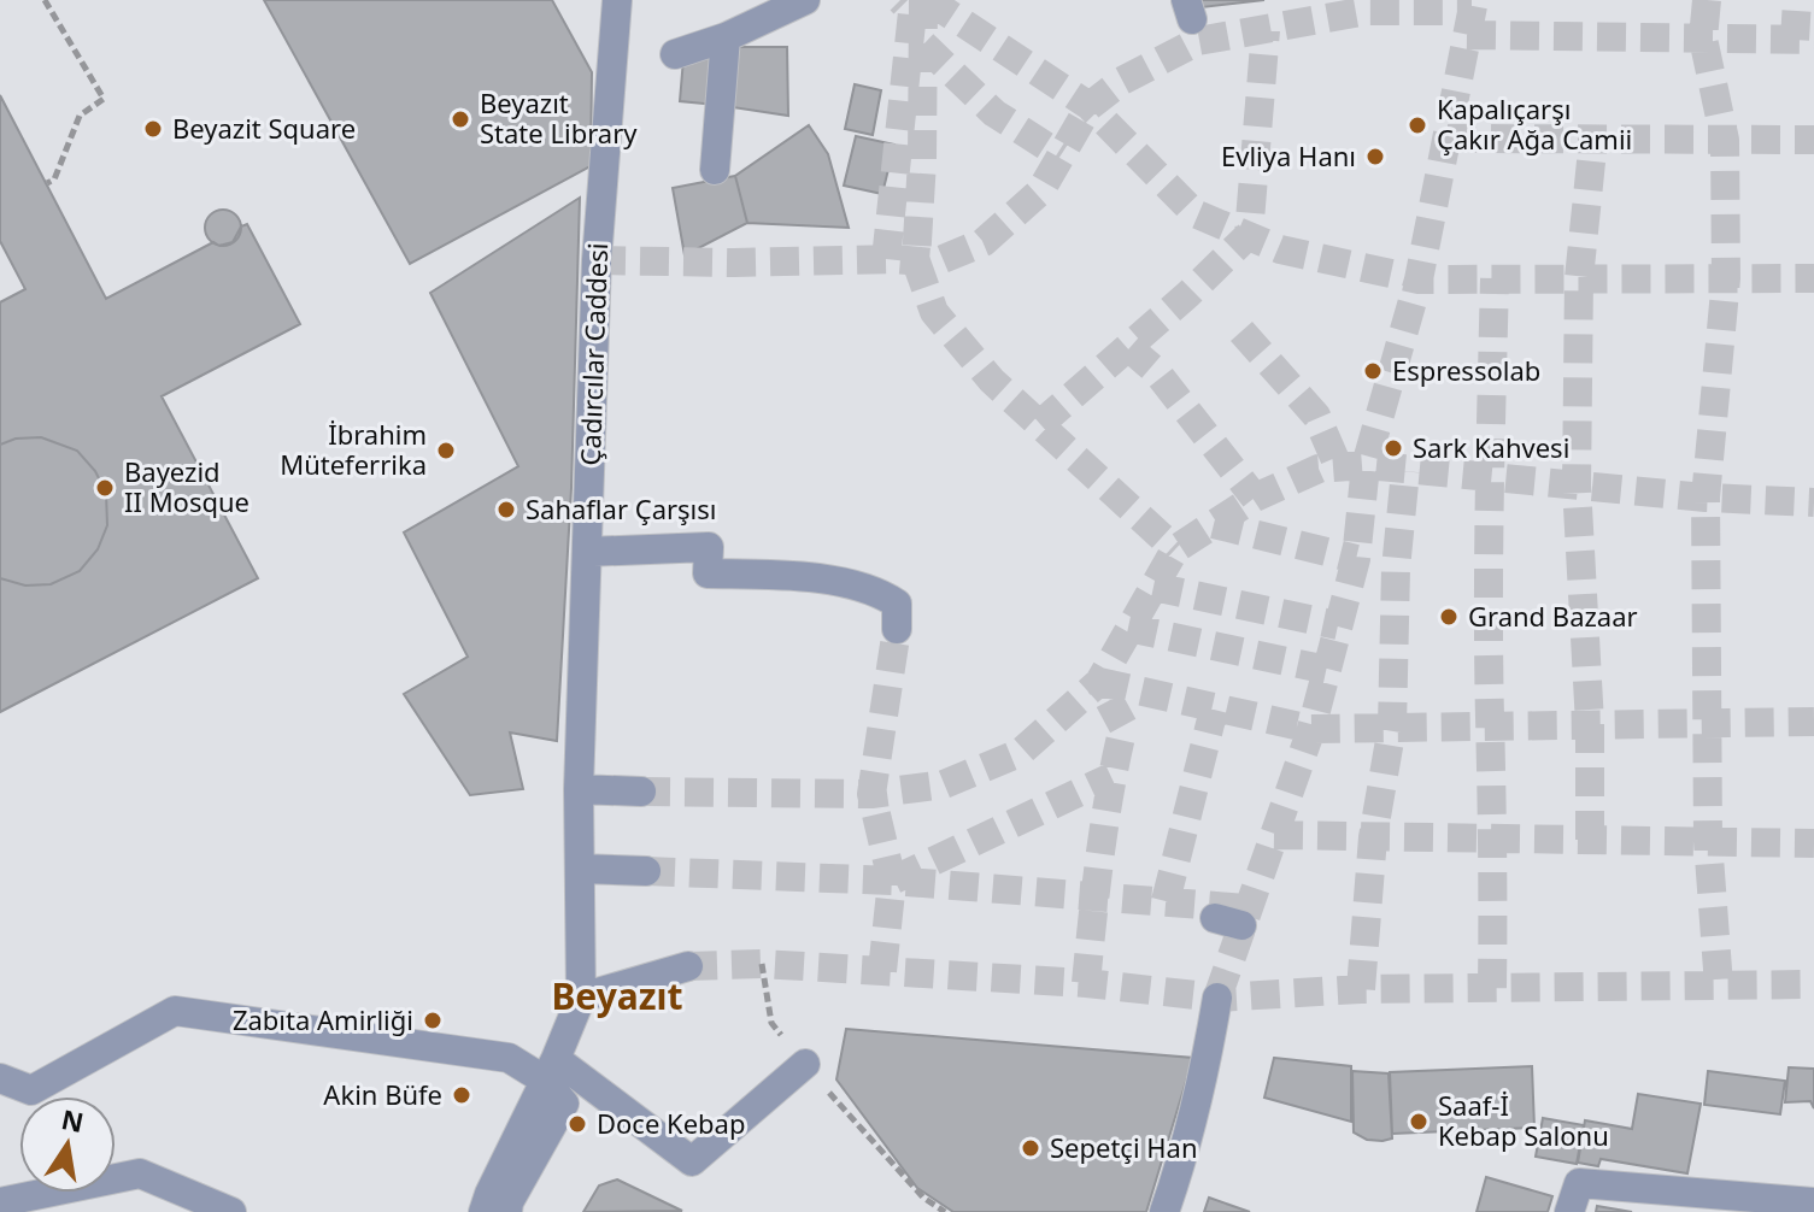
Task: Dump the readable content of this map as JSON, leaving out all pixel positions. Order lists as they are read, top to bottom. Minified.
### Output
{"streets":{"street":["Çadırcılar Caddesi"]},"districts":["Beyazıt"],"places":["Beyazıt State Library","Kapalıçarşı Çakır Ağa Camii","Beyazit Square","Evliya Hanı","Espressolab","Sark Kahvesi","İbrahim Müteferrika","Bayezid II Mosque","Sahaflar Çarşısı","Grand Bazaar","Zabıta Amirliği","Akin Büfe","Saaf-İ Kebap Salonu","Doce Kebap","Sepetçi Han"],"north":"top"}
